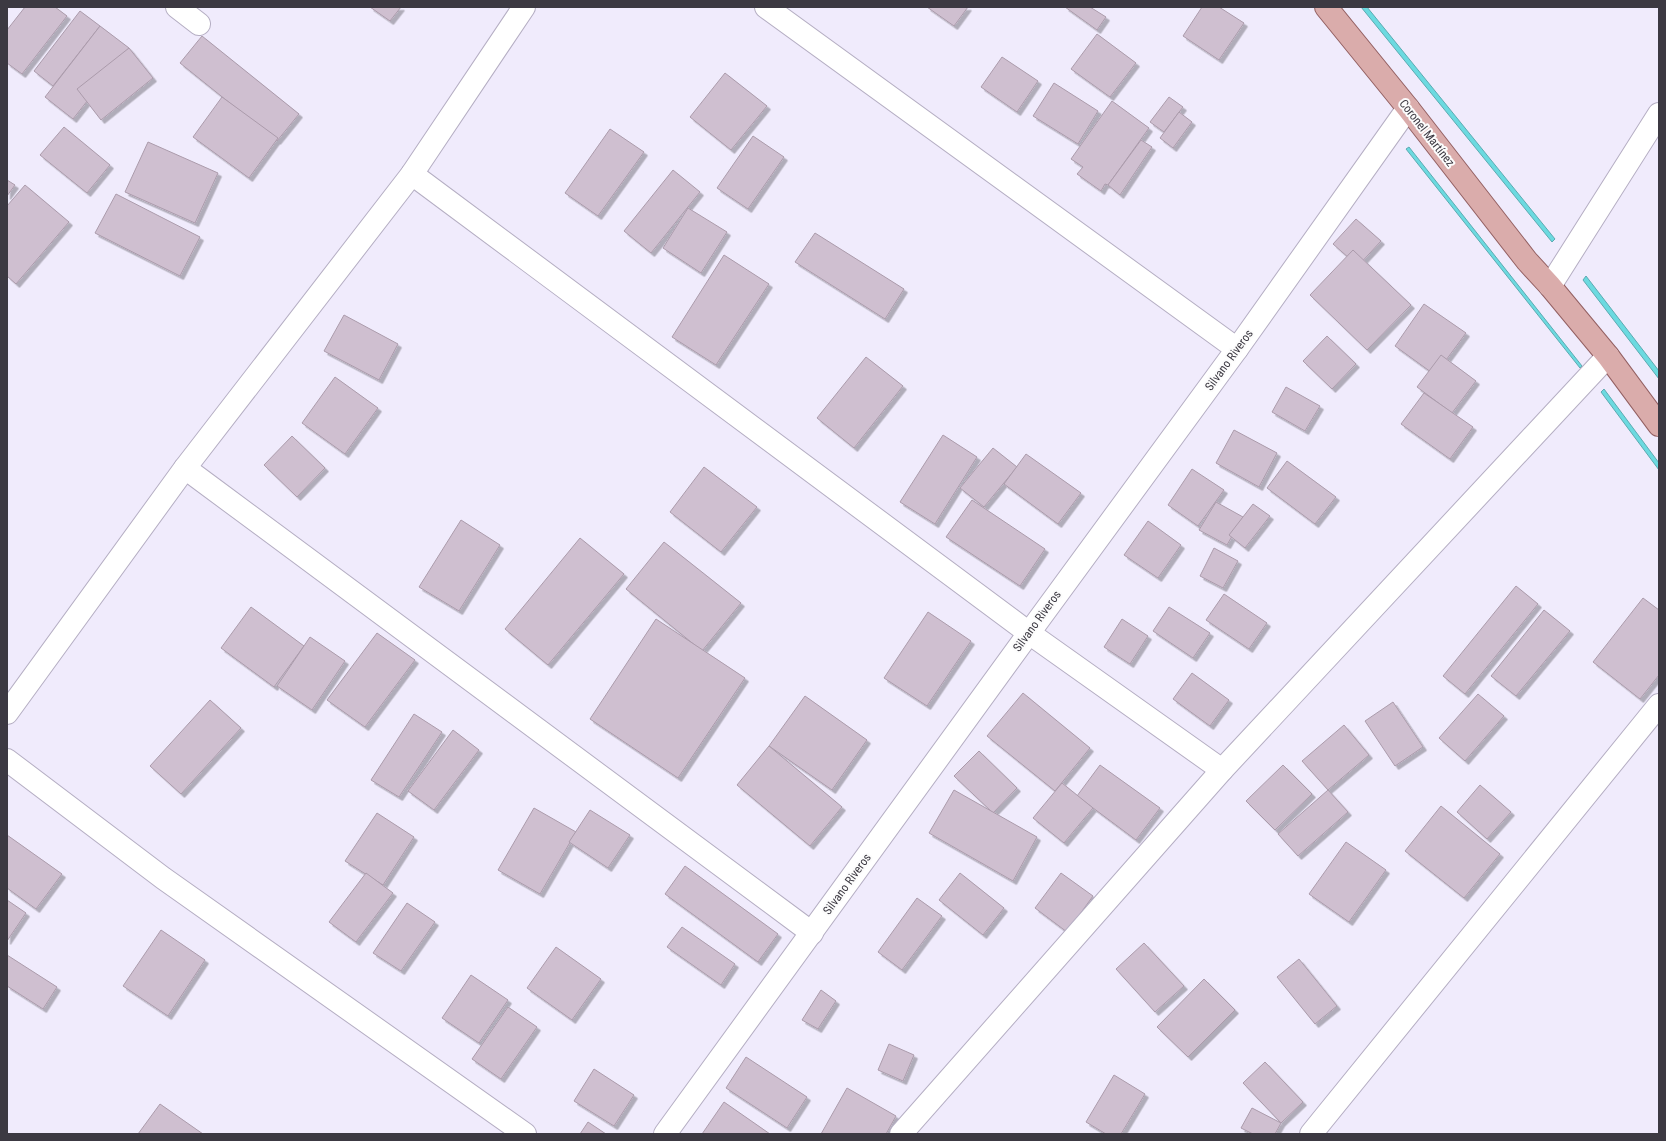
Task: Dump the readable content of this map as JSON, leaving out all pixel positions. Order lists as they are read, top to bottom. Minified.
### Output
{"streets":{"main road":["Coronel Martínez"],"street":["Silvano Riveros"]},"crossings":[["Coronel Martínez","Silvano Riveros"]]}
